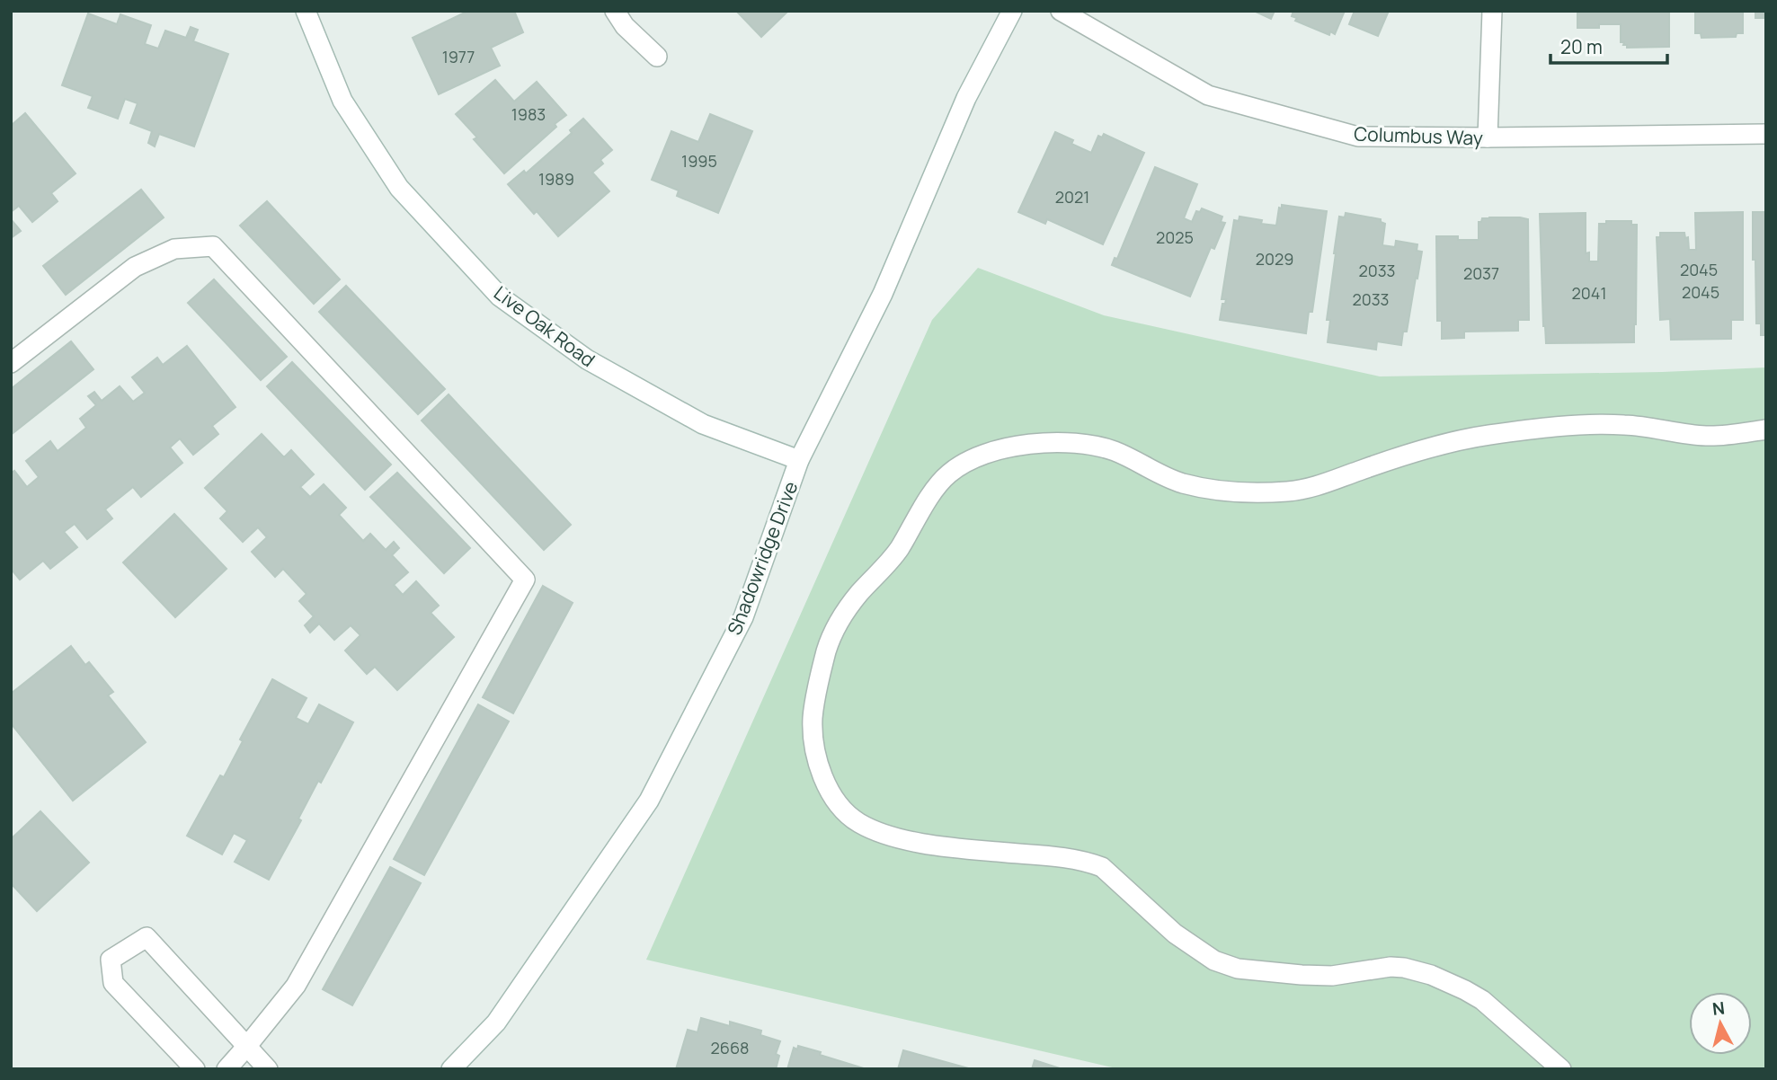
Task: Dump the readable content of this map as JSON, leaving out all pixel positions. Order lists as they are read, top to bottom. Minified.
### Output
{"streets":{"street":["Columbus Way","Live Oak Road","Shadowridge Drive"]},"crossings":[["Live Oak Road","Shadowridge Drive"]],"house_numbers":["1977","1983","1995","1989","2021","2025","2029","2045","2033","2037","2045","2041","2033","2668"],"scale_bar":"20 m","north":"top"}
